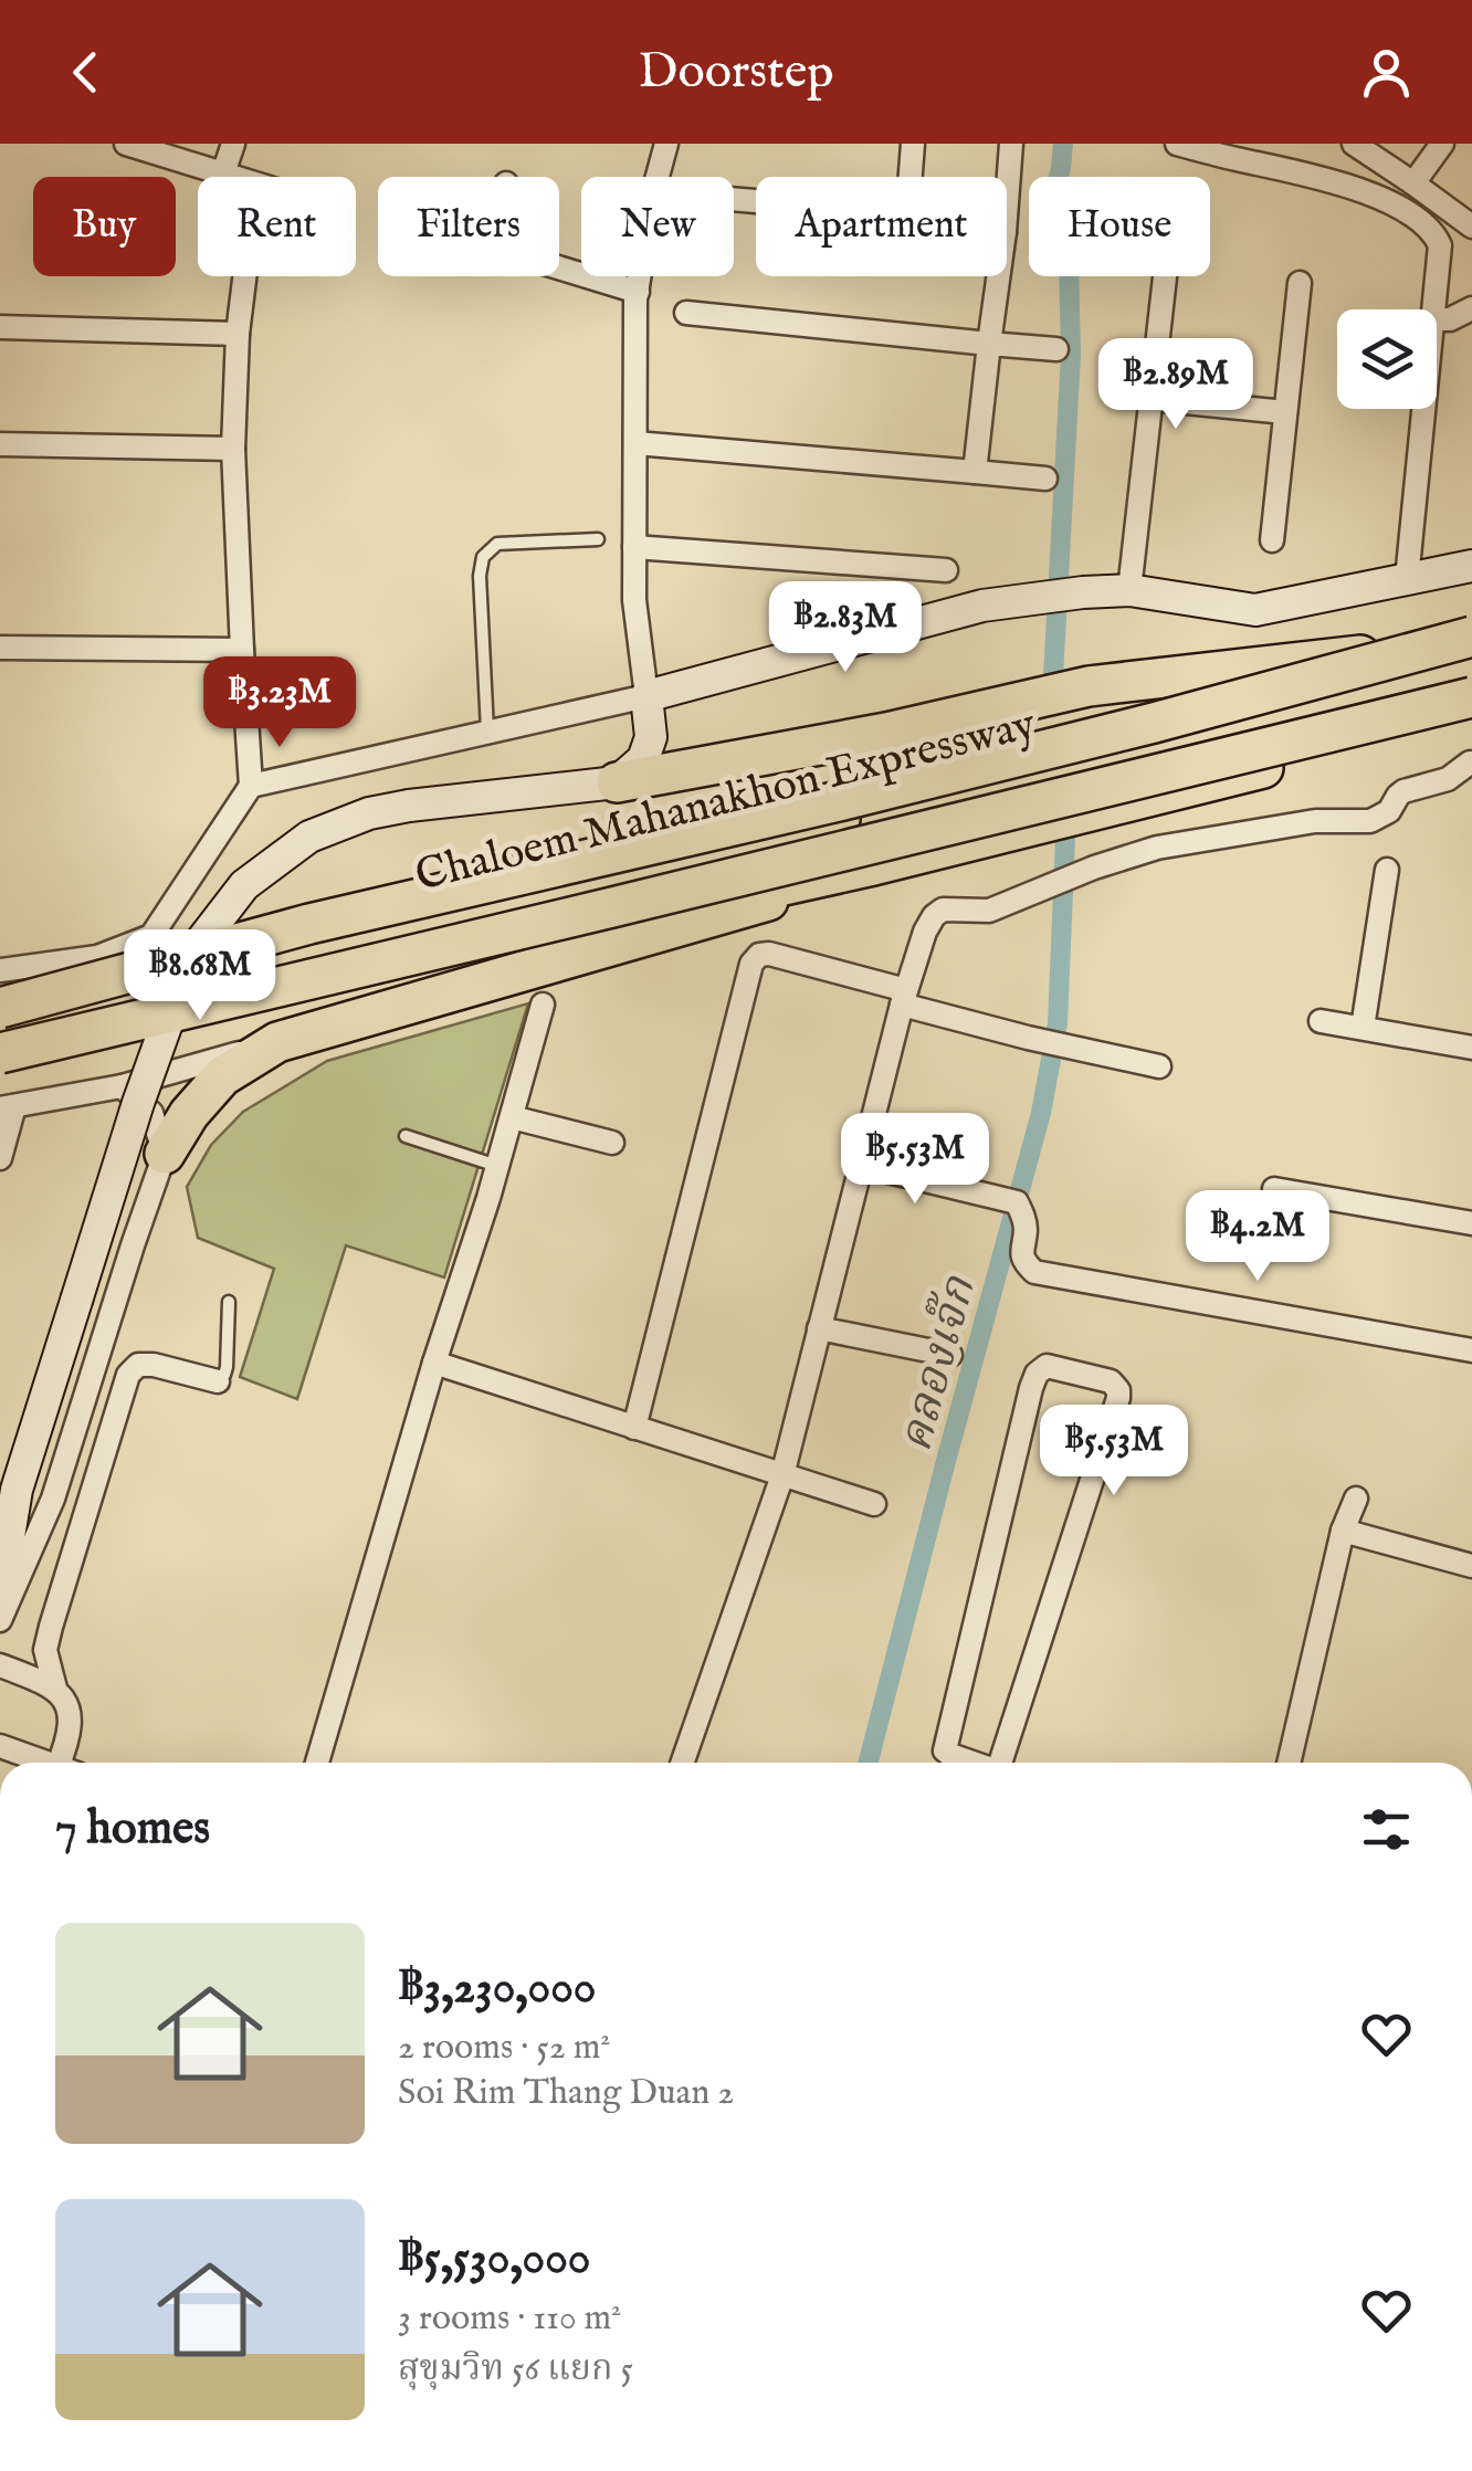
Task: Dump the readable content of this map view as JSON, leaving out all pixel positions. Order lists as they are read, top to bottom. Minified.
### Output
{"streets":{"highway":["Chaloem Mahanakhon Expressway"]},"water":["คลองเจ๊ก"],"page":{"header":"Doorstep","chip":["Buy","Rent","Filters","New","Apartment","House"],"price":["฿2.89M","฿2.83M","฿3.23M","฿8.68M","฿5.53M","฿4.2M","฿5.53M"],"heading":"7 homes","list":[{"name":"฿3,230,000","note":"2 rooms · 52 m² · Soi Rim Thang Duan 2"},{"name":"฿5,530,000","note":"3 rooms · 110 m² · สุขุมวิท 56 แยก 5"}]}}
